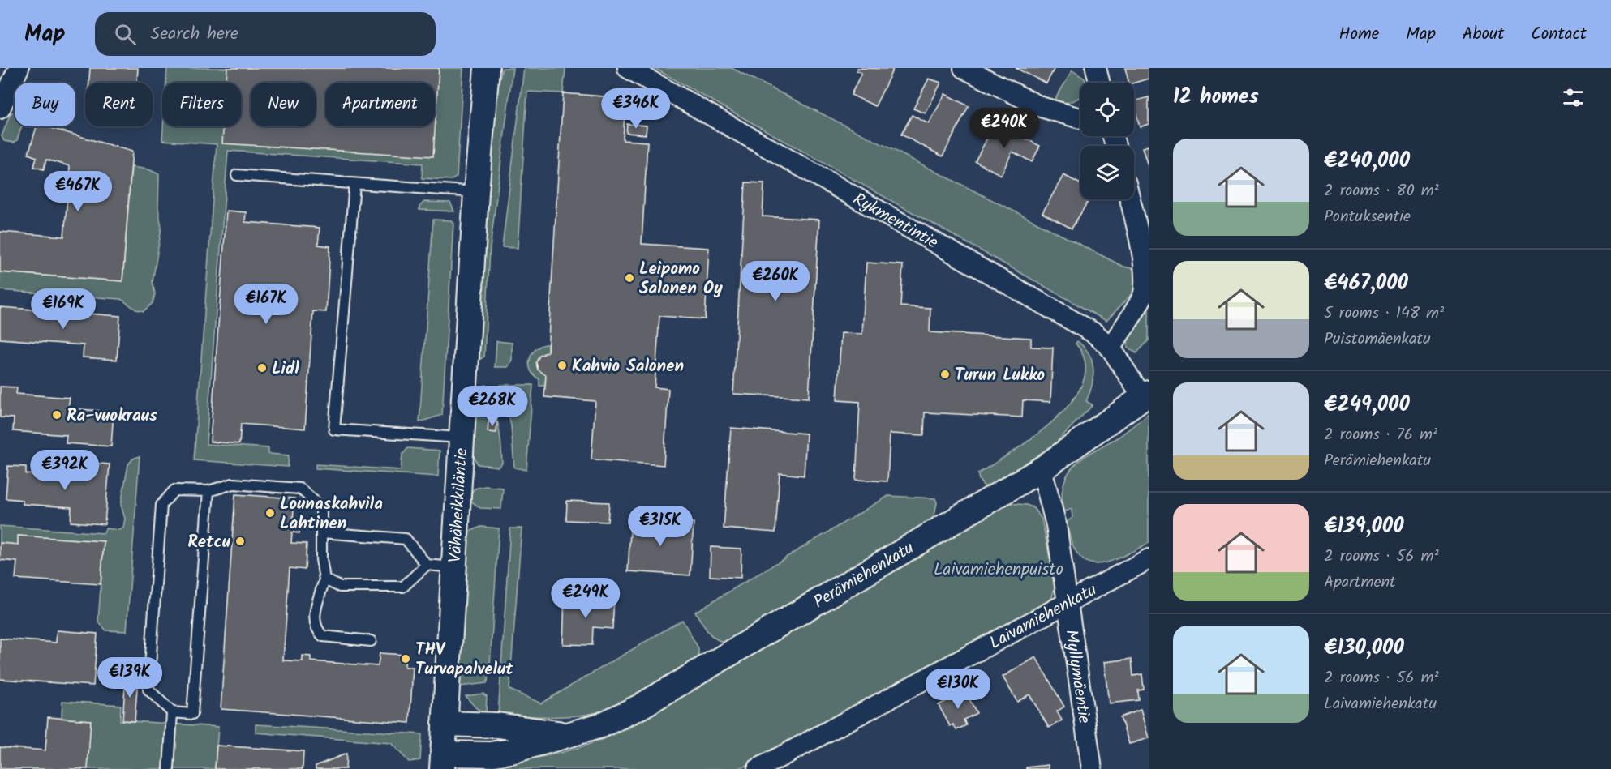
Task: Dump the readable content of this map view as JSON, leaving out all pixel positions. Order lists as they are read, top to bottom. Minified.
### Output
{"streets":{"street":["Rykmentintie","Vähäheikkiläntie","Perämiehenkatu","Laivamiehenkatu","Myllymäentie"]},"crossings":[["Rykmentintie","Perämiehenkatu"],["Vähäheikkiläntie","Perämiehenkatu"],["Perämiehenkatu","Myllymäentie"],["Laivamiehenkatu","Myllymäentie"]],"parks":["Laivamiehenpuisto"],"places":["Leipomo Salonen Oy","Kahvio Salonen","Lidl","Turun Lukko","Ra-vuokraus","Lounaskahvila Lahtinen","Retcu","THV Turvapalvelut"],"page":{"header":"Map","search":"Search here","nav":["Home","Map","About","Contact"],"heading":"12 homes","chip":["Buy","Rent","Filters","New","Apartment"],"price":["€346K","€240K","€467K","€260K","€167K","€169K","€268K","€392K","€315K","€249K","€139K","€130K"],"list":[{"name":"€240,000","note":"2 rooms · 80 m² · Pontuksentie"},{"name":"€467,000","note":"5 rooms · 148 m² · Puistomäenkatu"},{"name":"€249,000","note":"2 rooms · 76 m² · Perämiehenkatu"},{"name":"€139,000","note":"2 rooms · 56 m² · Apartment"},{"name":"€130,000","note":"2 rooms · 56 m² · Laivamiehenkatu"}]}}
